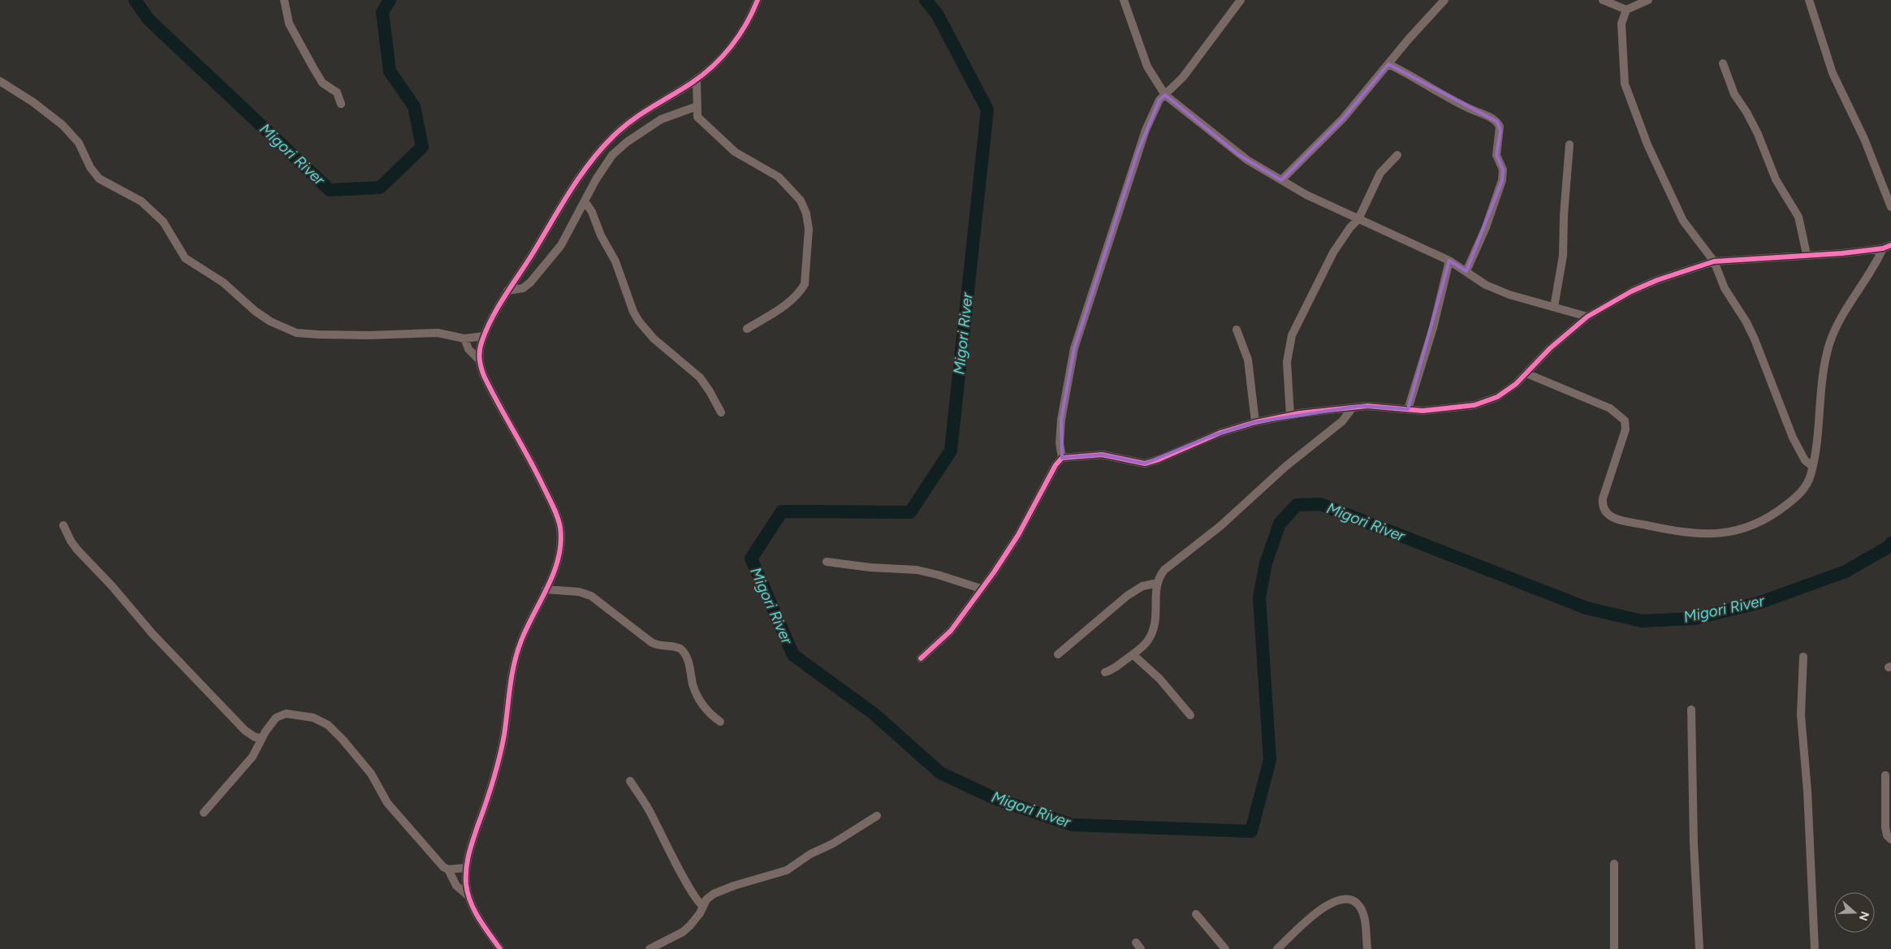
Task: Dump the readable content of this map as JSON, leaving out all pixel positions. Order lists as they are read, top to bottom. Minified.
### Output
{"water":["Migori River"],"north":"right"}
